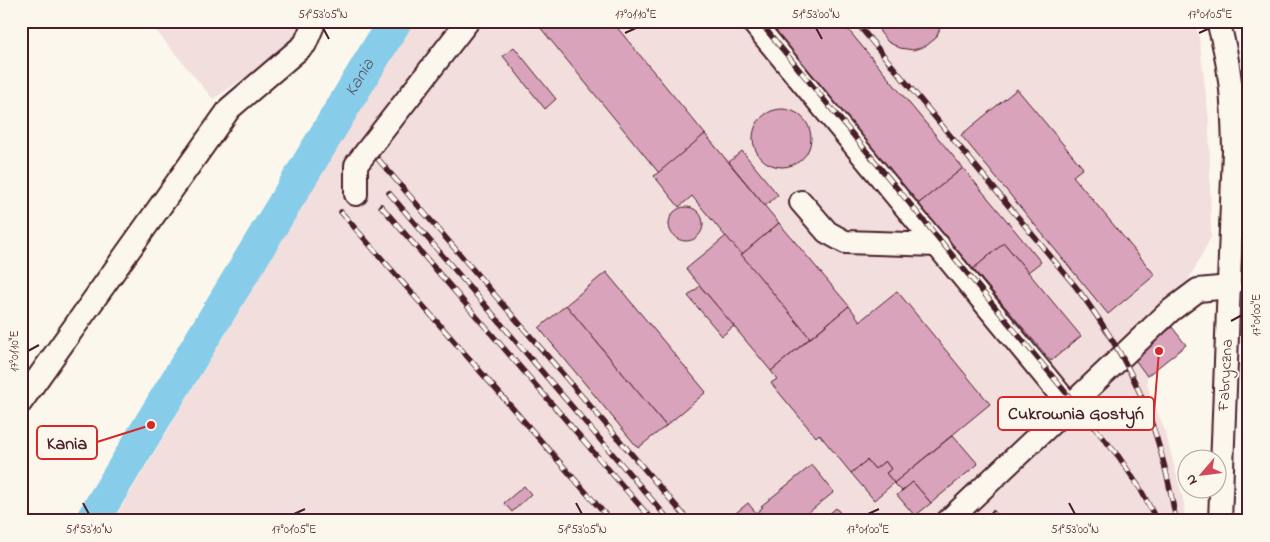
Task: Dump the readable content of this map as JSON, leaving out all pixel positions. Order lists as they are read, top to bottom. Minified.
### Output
{"streets":{"street":["Fabryczna"]},"water":["Kania"],"places":["Cukrownia Gostyń","Kania"],"north":"bottom left","coordinates":["51°53'05\"N","17°01'10\"E","51°53'00\"N","17°01'05\"E","17°01'00\"E","51°53'10\"N"]}
